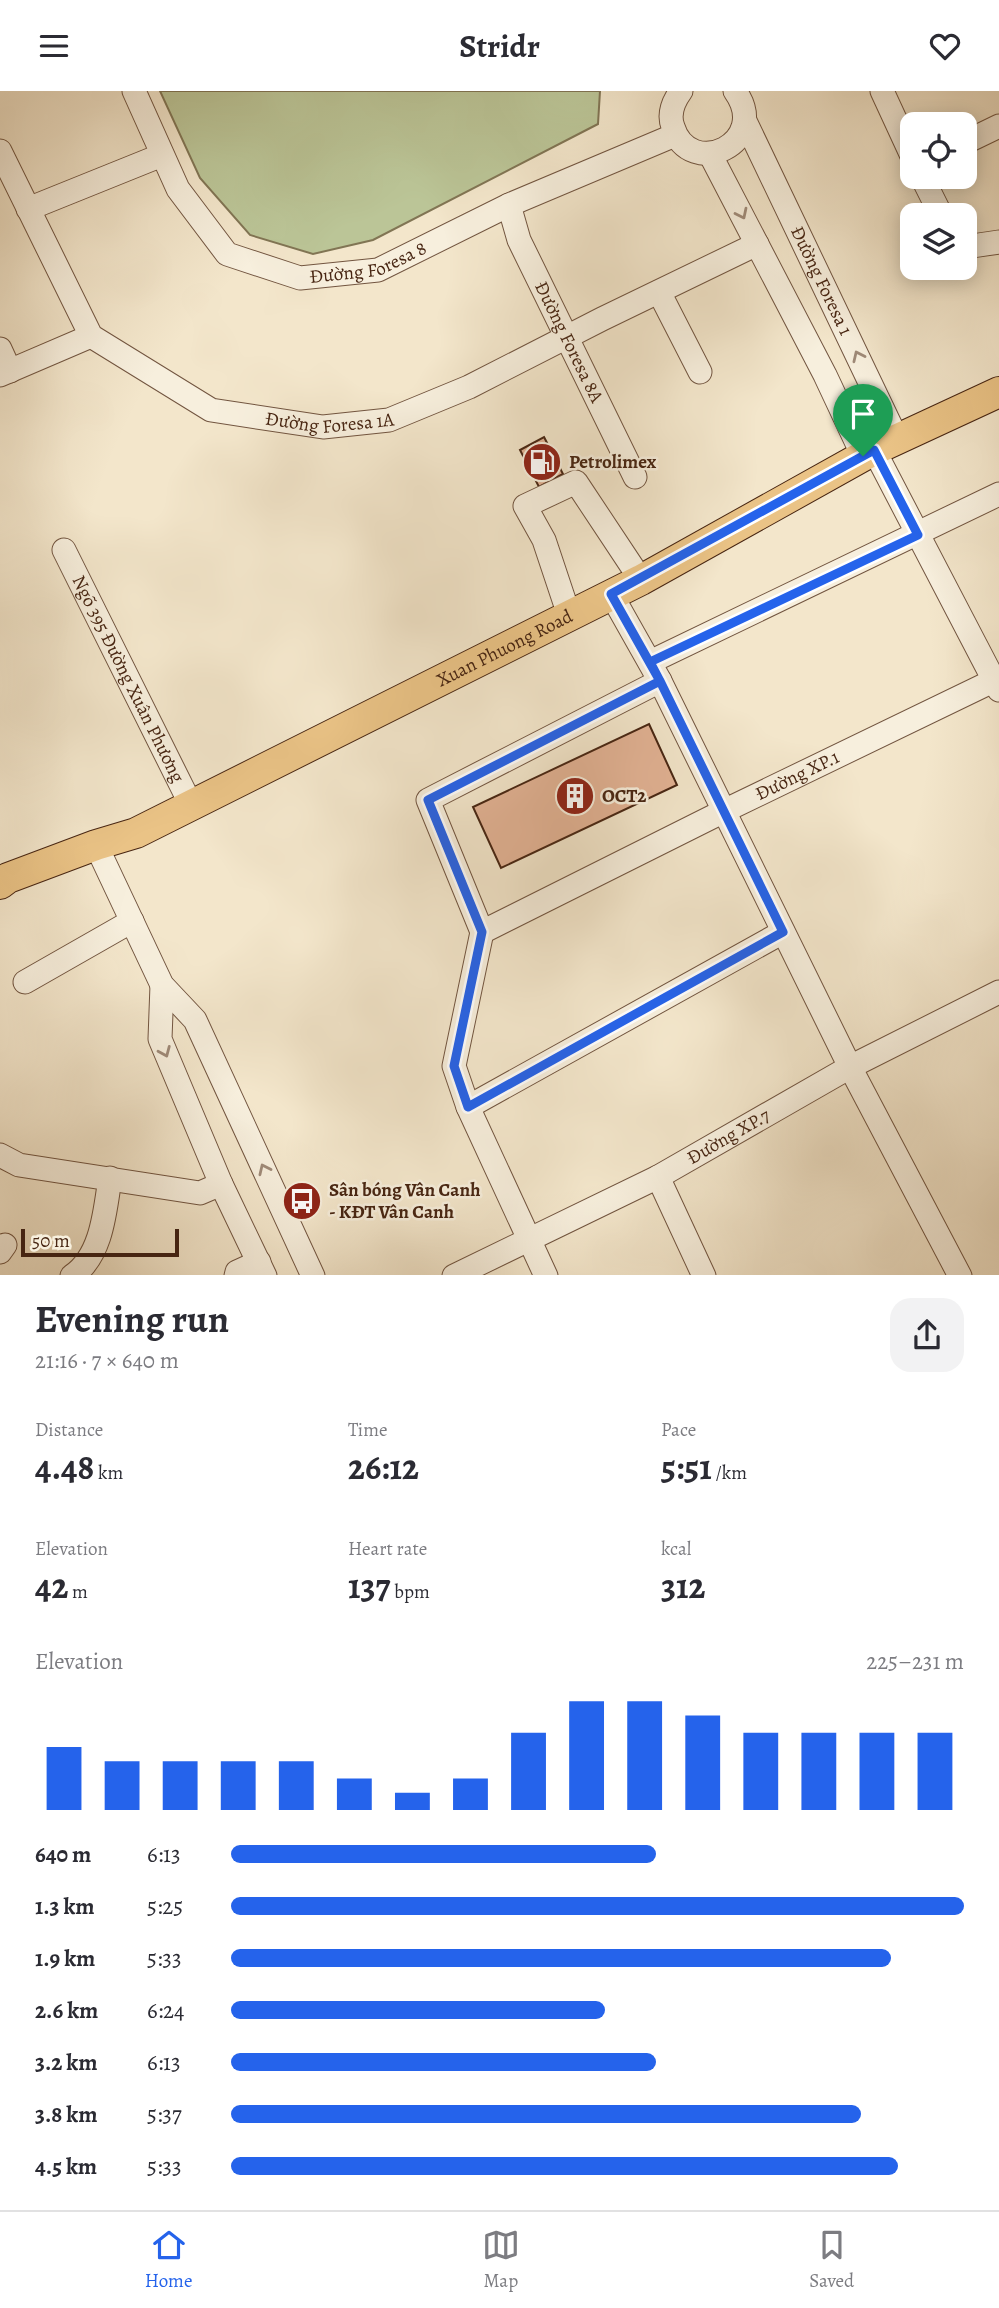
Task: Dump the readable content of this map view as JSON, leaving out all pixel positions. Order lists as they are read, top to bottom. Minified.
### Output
{"streets":{"main road":["Xuan Phuong Road"],"street":["Đường Foresa 8","Đường Foresa 1","Đường Foresa 8A","Đường Foresa 1A","Ngõ 395 Đường Xuân Phương","Đường XP.1","Đường XP.7"]},"crossings":[["Đường Foresa 8","Đường Foresa 8A"],["Đường Foresa 1","Đường Foresa 1A"],["Đường Foresa 1","Xuan Phuong Road"],["Đường Foresa 8A","Đường Foresa 1A"],["Xuan Phuong Road","Ngõ 395 Đường Xuân Phương"]],"places":{"fuel station":["Petrolimex"],"building":["OCT2"],"bus stop":["Sân bóng Vân Canh - KĐT Vân Canh"]},"scale_bar":"50 m","page":{"header":"Stridr","scale":"50 m","heading":["Evening run","21:16 · 7 × 640 m"],"stats":[["Distance","4.48 km"],["Time","26:12"],["Pace","5:51 /km"],["Elevation","42 m"],["Heart rate","137 bpm"],["kcal","312"]],"chart":["Elevation","225–231 m"],"list":[{"name":"640 m","note":"6:13"},{"name":"1.3 km","note":"5:25"},{"name":"1.9 km","note":"5:33"},{"name":"2.6 km","note":"6:24"},{"name":"3.2 km","note":"6:13"},{"name":"3.8 km","note":"5:37"},{"name":"4.5 km","note":"5:33"}],"tabs":["Home","Map","Saved"]}}
